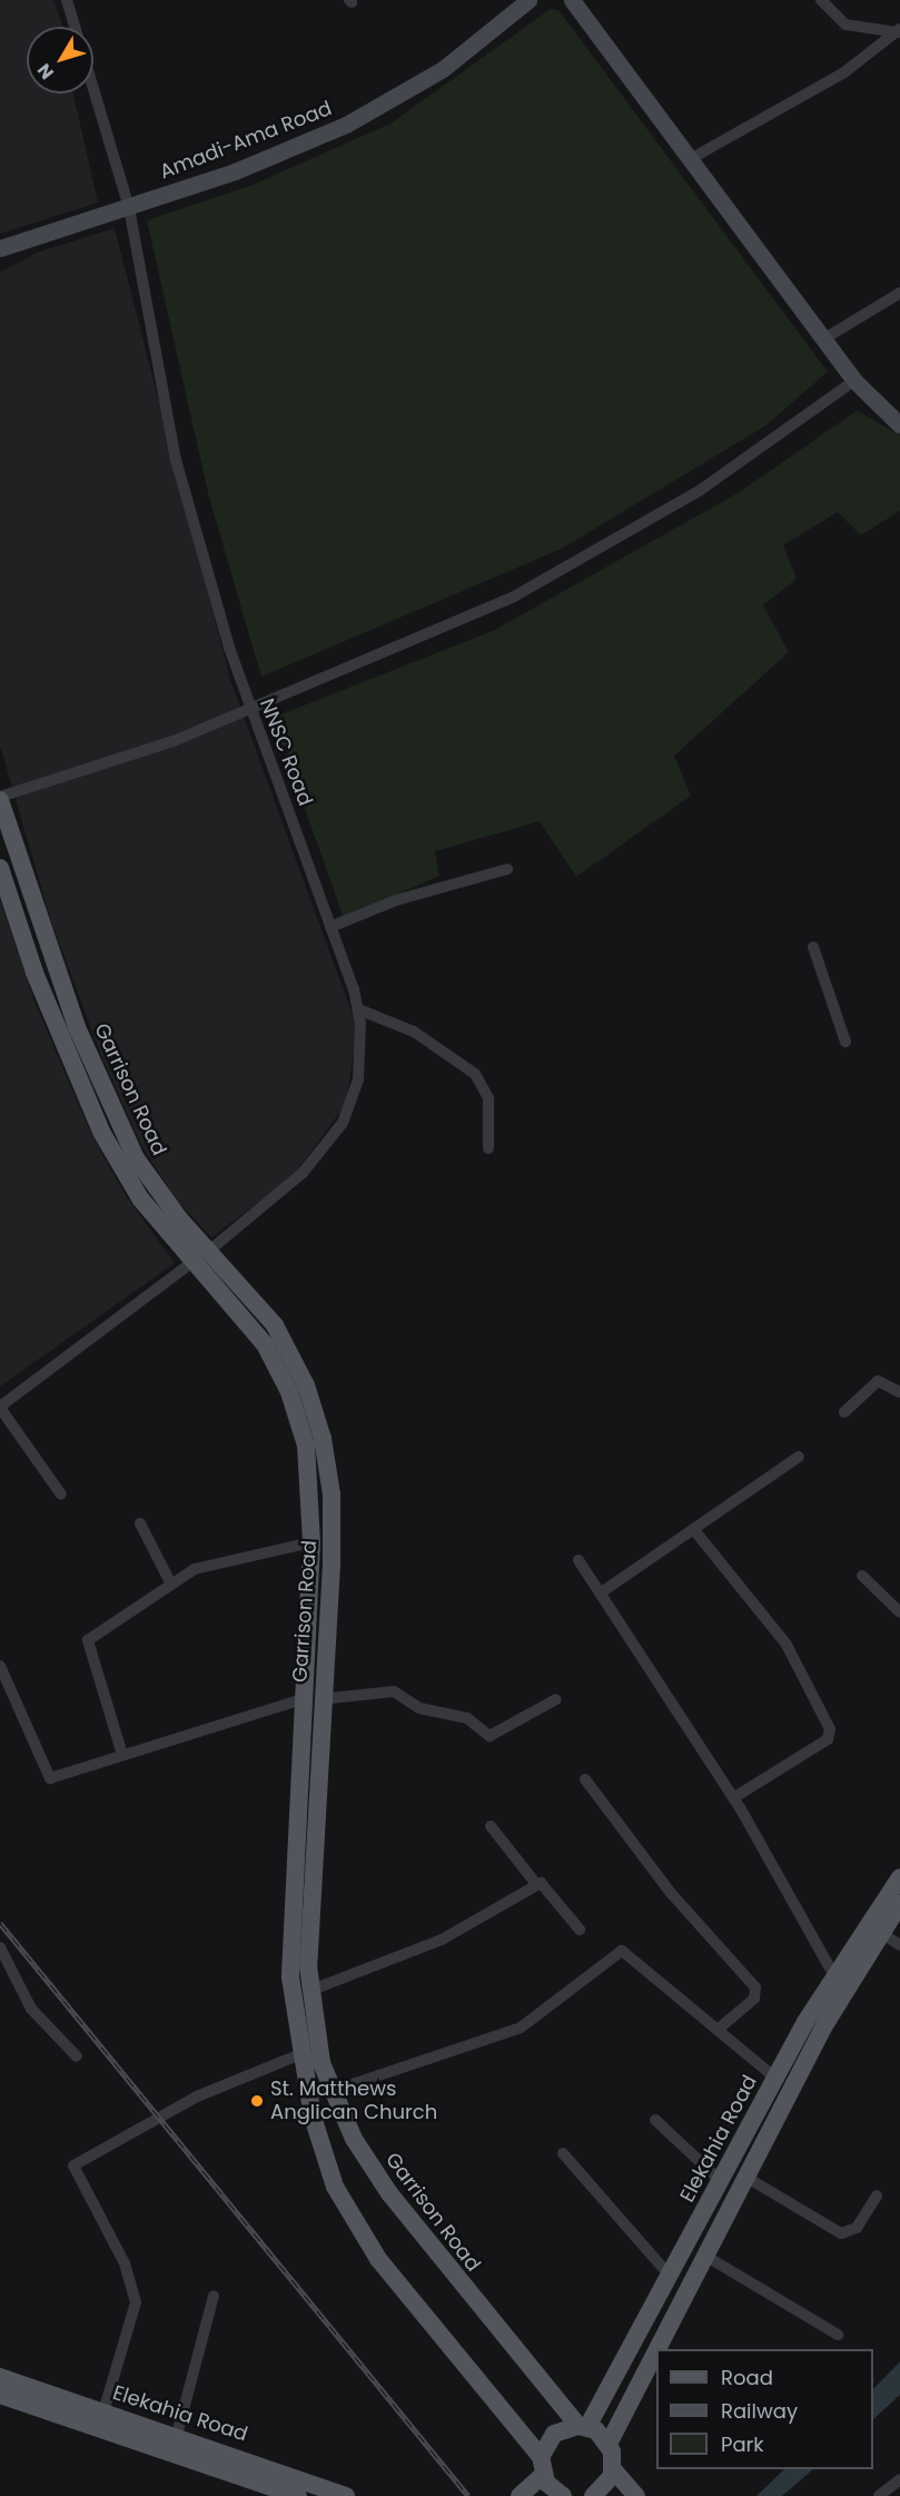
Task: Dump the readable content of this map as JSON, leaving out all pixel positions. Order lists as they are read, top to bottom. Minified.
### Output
{"streets":{"main road":["Garrison Road","Elekahia Road"],"street":["Amadi-Ama Road","NNSC Road"]},"crossings":[["Amadi-Ama Road","NNSC Road"],["NNSC Road","Garrison Road"],["Garrison Road","Elekahia Road"]],"places":["St. Matthews Anglican Church"],"legend":["Road","Railway","Park"],"north":"bottom left"}
